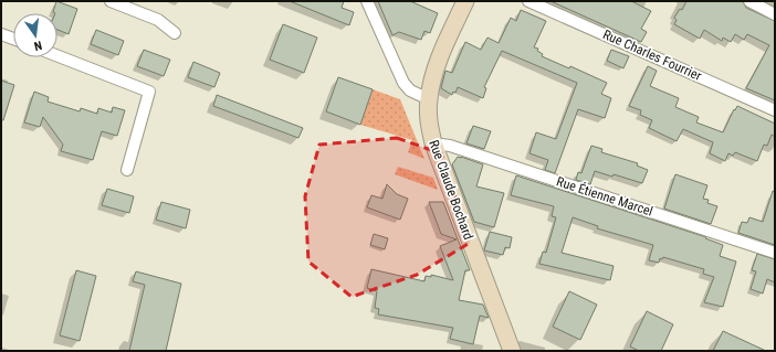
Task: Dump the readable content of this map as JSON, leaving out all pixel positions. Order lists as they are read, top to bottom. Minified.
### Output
{"streets":{"main road":["Rue Claude Bochard"],"street":["Rue Charles Fourrier","Rue Étienne Marcel"]},"crossings":[["Rue Claude Bochard","Rue Étienne Marcel"]],"north":"bottom"}
